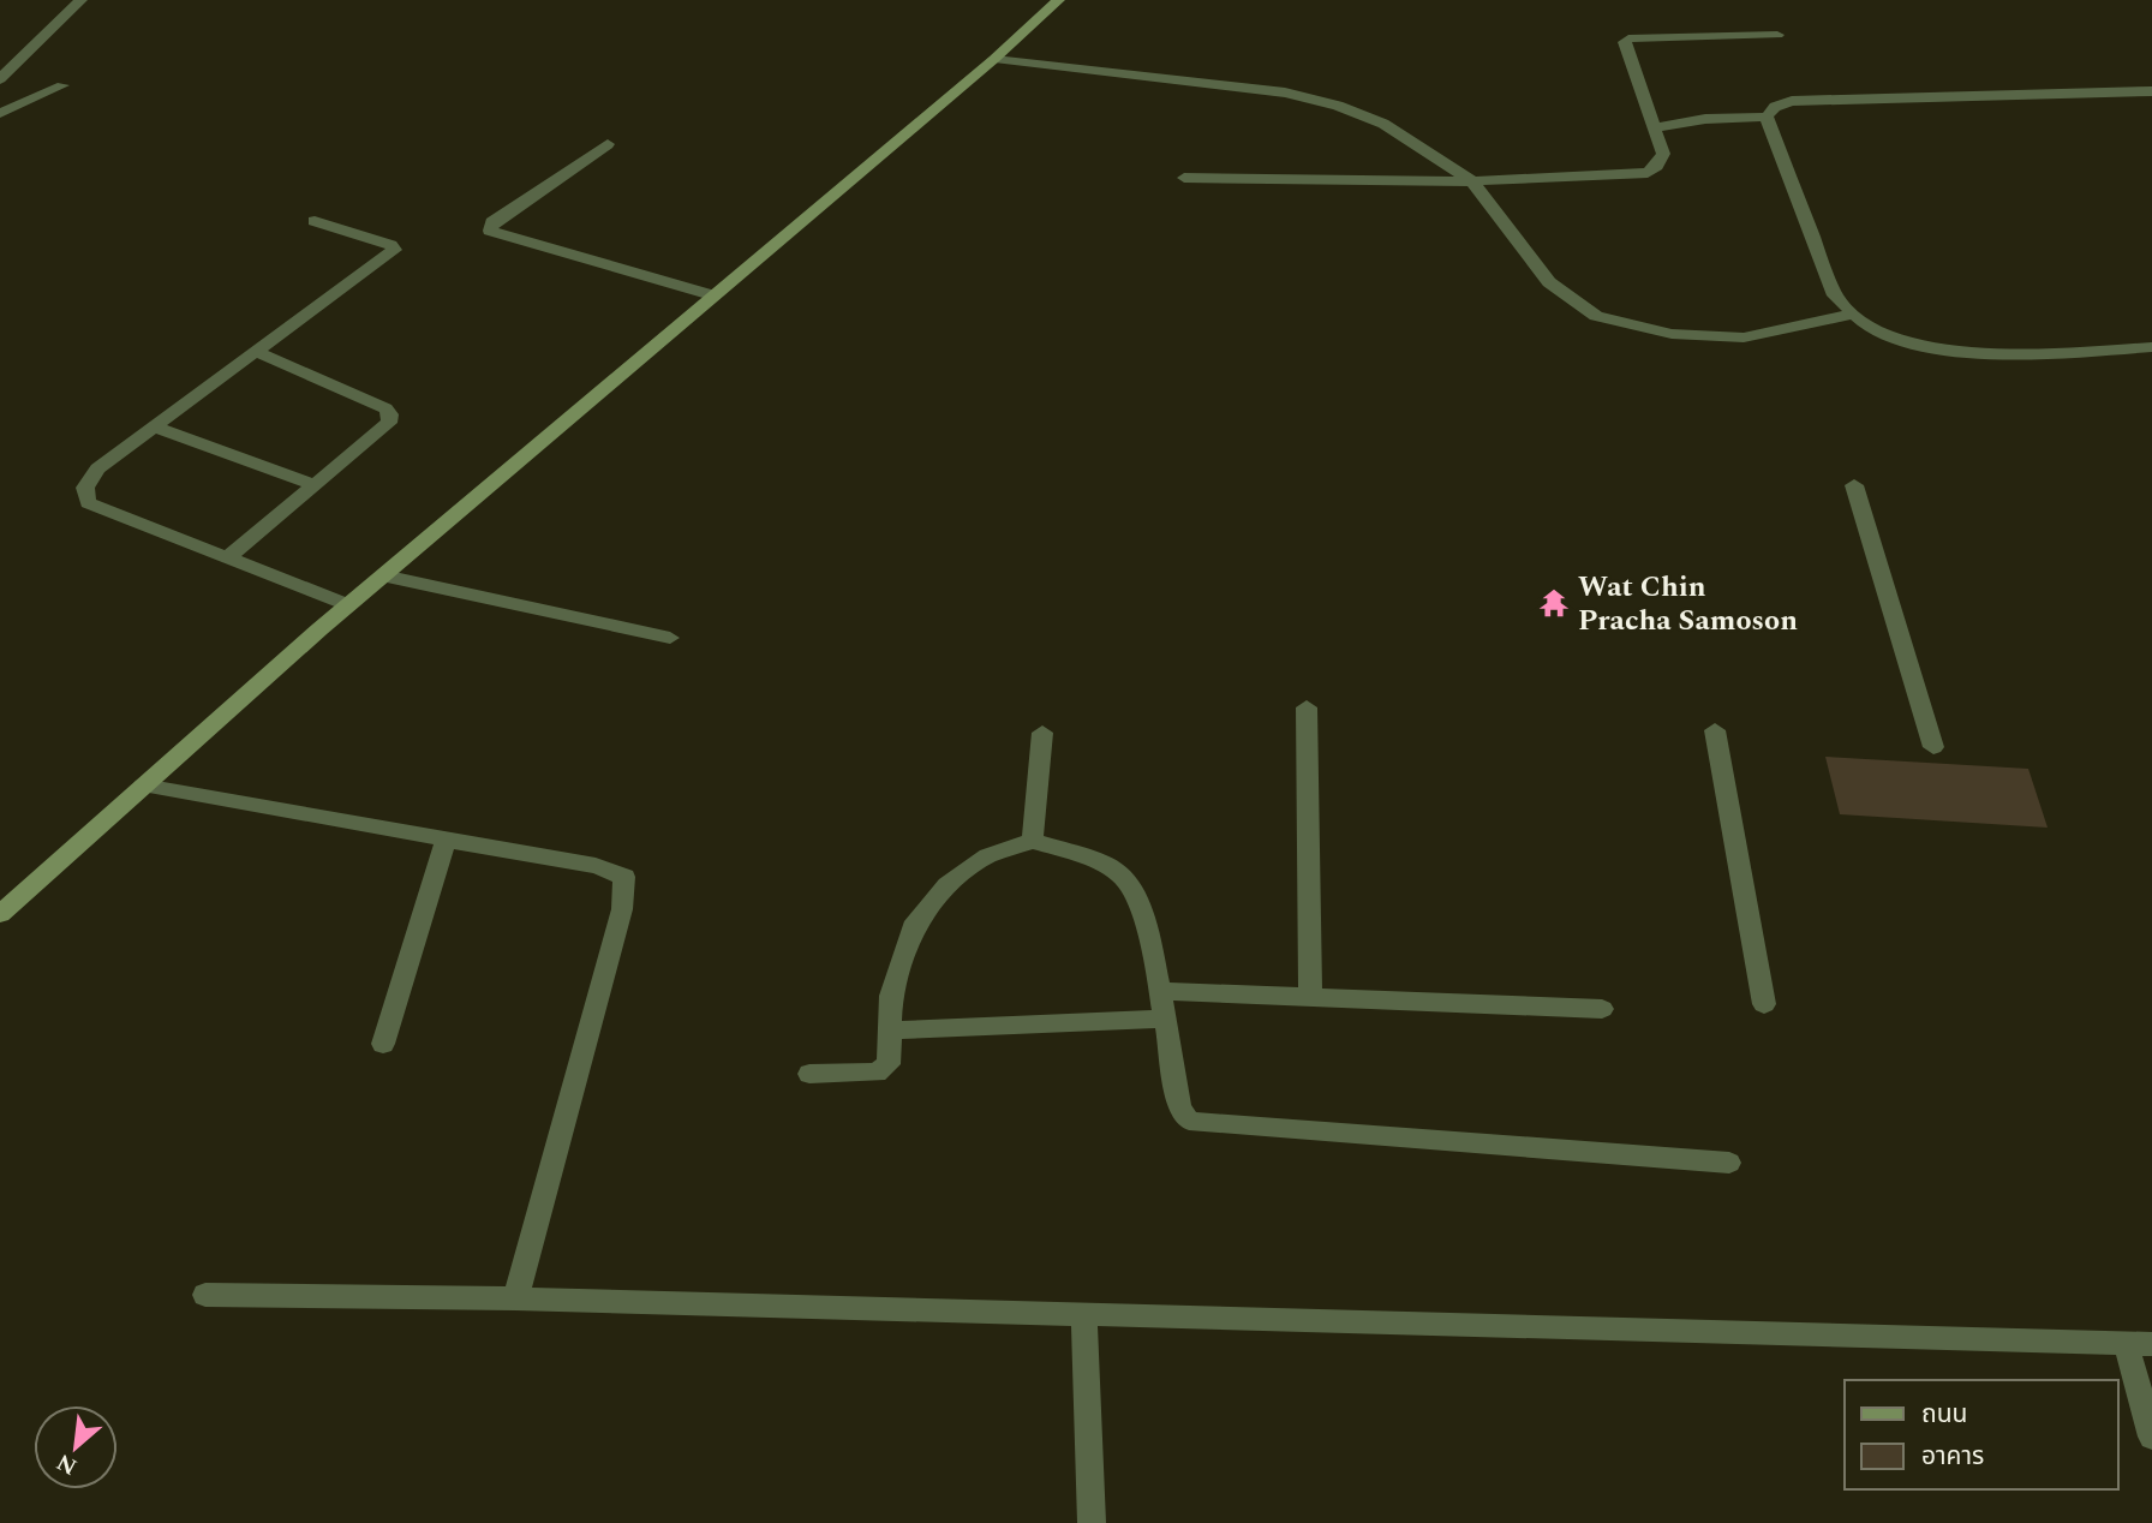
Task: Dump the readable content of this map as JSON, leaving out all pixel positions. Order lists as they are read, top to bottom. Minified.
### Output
{"places":{"temple":["Wat Chin Pracha Samoson"]},"legend":["ถนน","อาคาร"],"north":"bottom left"}
